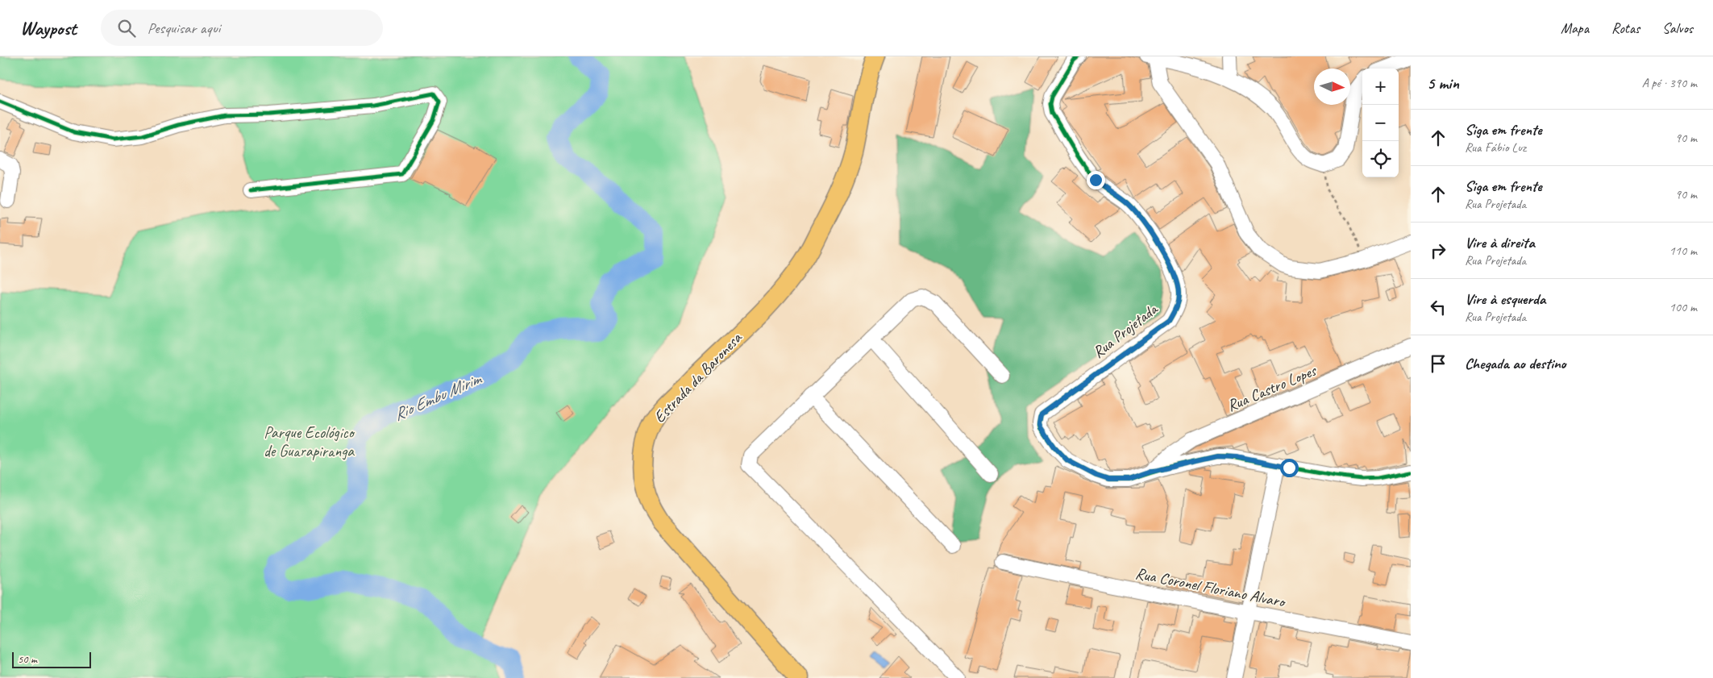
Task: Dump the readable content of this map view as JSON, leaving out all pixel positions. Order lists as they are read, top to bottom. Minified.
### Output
{"streets":{"main road":["Estrada da Baronesa"],"street":["Rua Projetada","Rua Castro Lopes","Rua Coronel Floriano Alvaro"]},"crossings":[["Rua Projetada","Rua Castro Lopes"]],"water":["Rio Embu Mirim"],"parks":["Parque Ecológico de Guarapiranga"],"scale_bar":"50 m","north":"right","page":{"header":"Waypost","search":"Pesquisar aqui","nav":["Mapa","Rotas","Salvos"],"heading":["5 min","A pé · 390 m"],"map_buttons":["+","−"],"list":[["Siga em frente","Rua Fábio Luz","90 m"],["Siga em frente","Rua Projetada","90 m"],["Vire à direita","Rua Projetada","110 m"],["Vire à esquerda","Rua Projetada","100 m"],"Chegada ao destino"],"scale":"50 m"}}
